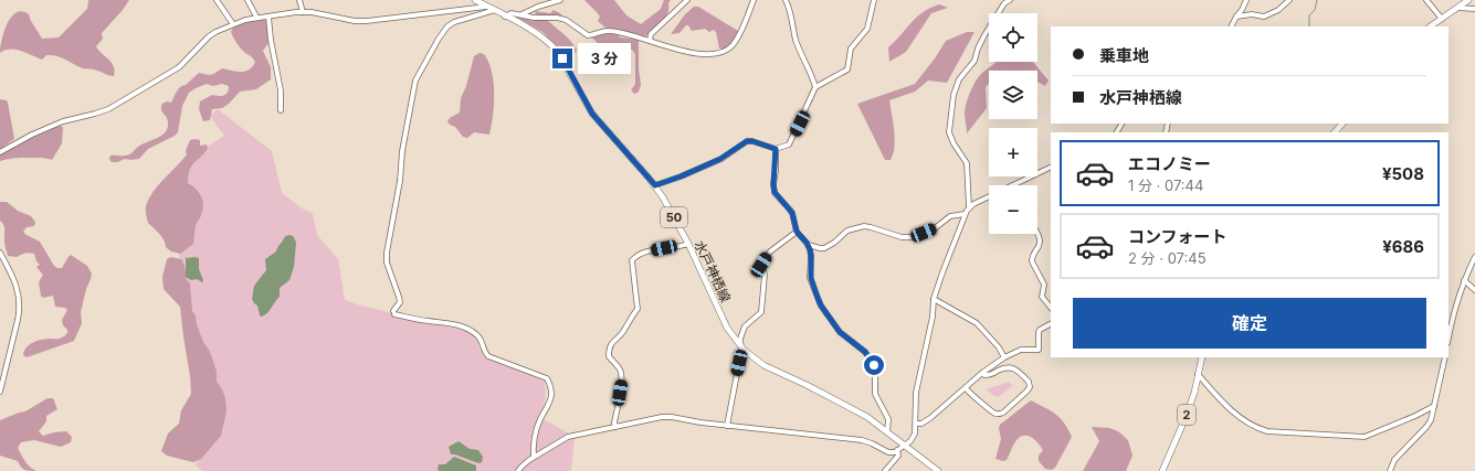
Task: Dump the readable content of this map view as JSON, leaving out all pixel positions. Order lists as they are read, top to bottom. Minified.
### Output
{"streets":{"main road":["50","水戸神栖線","2"]},"page":{"map_buttons":["+","−"],"banner":["乗車地","水戸神栖線"],"bubble":"3 分","list":[{"name":"エコノミー","note":"1 分 · 07:44","value":"¥508"},{"name":"コンフォート","note":"2 分 · 07:45","value":"¥686"}],"buttons":"確定"}}
